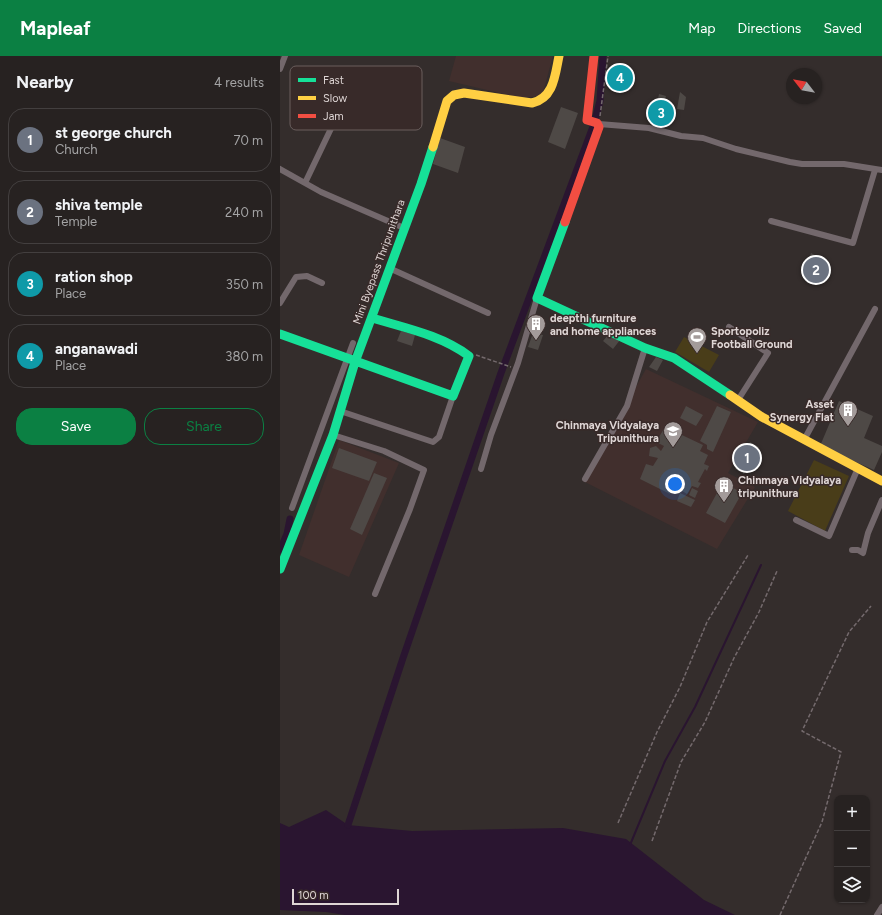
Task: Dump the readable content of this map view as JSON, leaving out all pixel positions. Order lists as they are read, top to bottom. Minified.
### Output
{"streets":{"street":["Mini Byepass Thripunithara"]},"places":{"building":["deepthi furniture and home appliances","Asset Synergy Flat","Chinmaya Vidyalaya tripunithura"],"sports":["Sportopoliz Football Ground"],"school or university":["Chinmaya Vidyalaya Tripunithura"]},"legend":["Fast","Slow","Jam"],"scale_bar":"100 m","north":"top left","page":{"header":"Mapleaf","nav":["Map","Directions","Saved"],"heading":["Nearby","4 results"],"pins":["4","3","2","1"],"list":[{"mark":"1","name":"st george church","note":"Church","value":"70 m"},{"mark":"2","name":"shiva temple","note":"Temple","value":"240 m"},{"mark":"3","name":"ration shop","note":"Place","value":"350 m"},{"mark":"4","name":"anganawadi","note":"Place","value":"380 m"}],"buttons":["Save","Share"],"map_buttons":["+","−"],"scale":"100 m"}}
